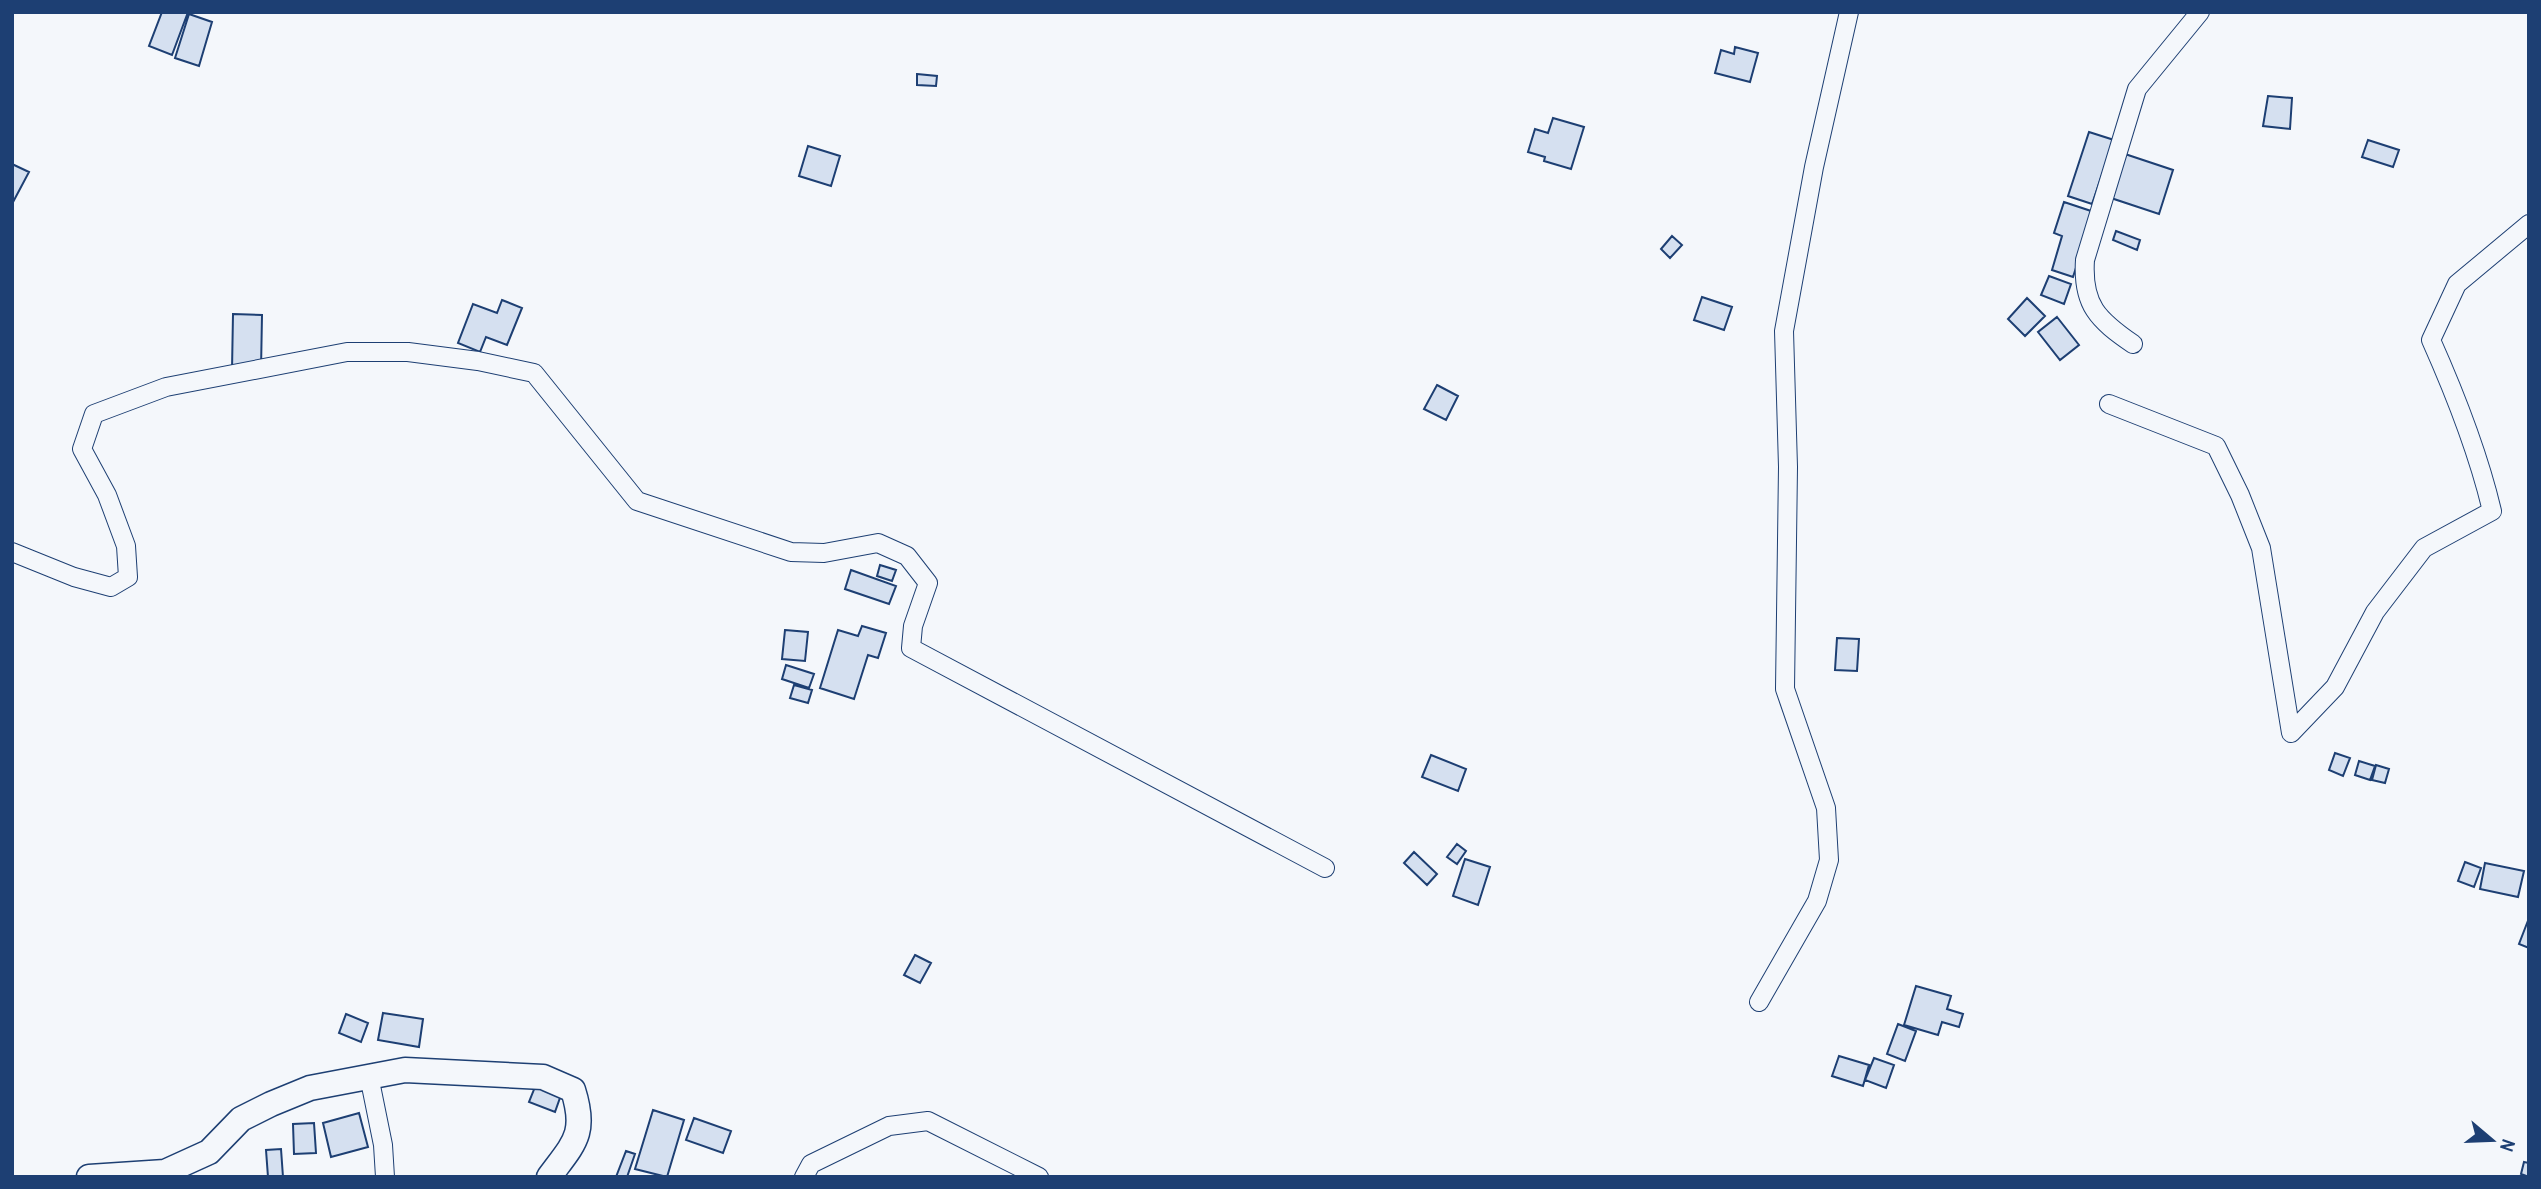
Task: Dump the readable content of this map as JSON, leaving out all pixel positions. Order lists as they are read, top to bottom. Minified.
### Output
{"north":"right"}
